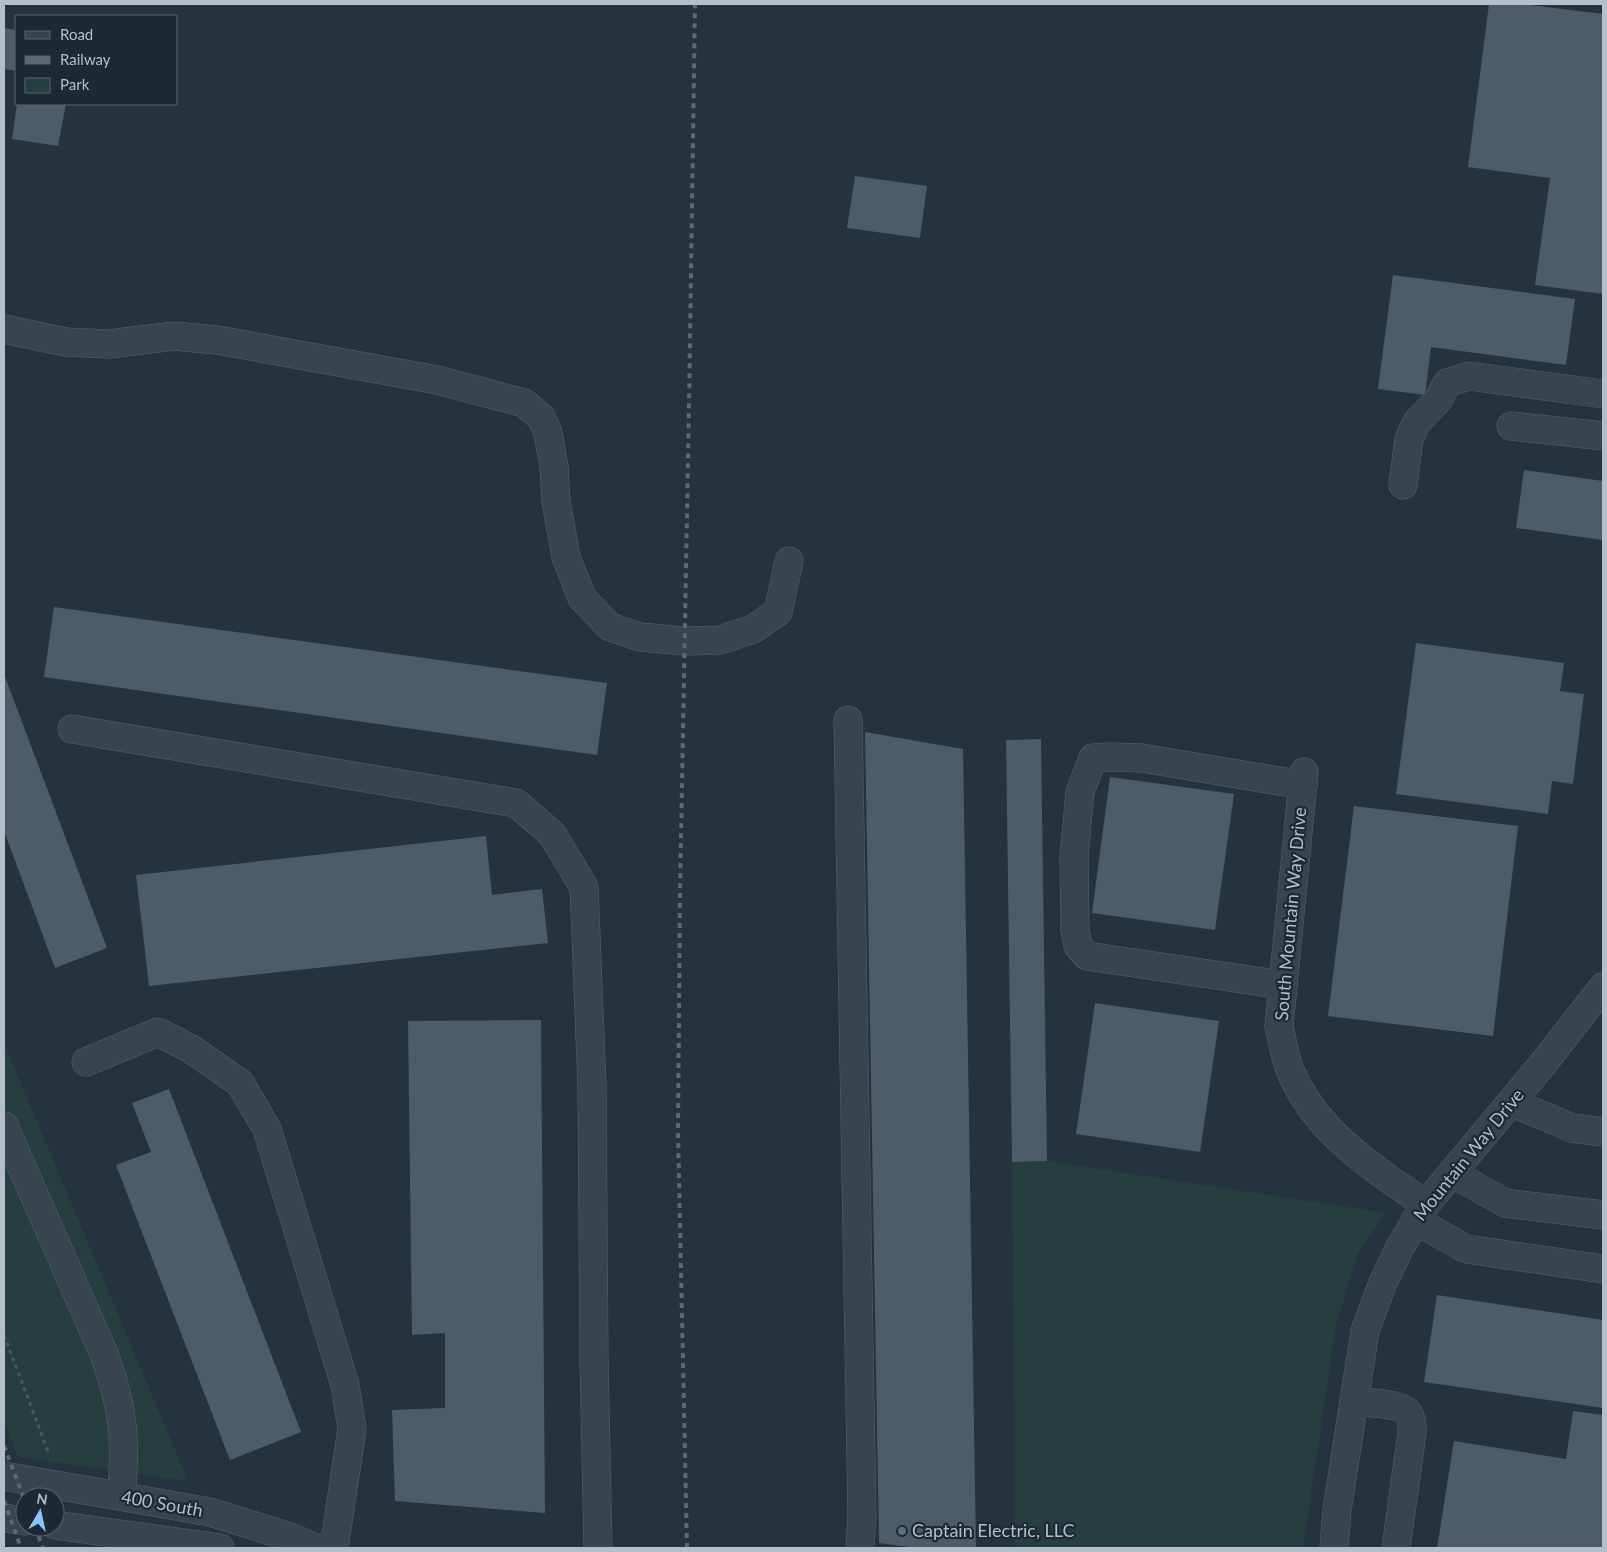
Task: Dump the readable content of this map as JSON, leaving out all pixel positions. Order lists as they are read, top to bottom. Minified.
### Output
{"streets":{"street":["South Mountain Way Drive","Mountain Way Drive","400 South"]},"crossings":[["South Mountain Way Drive","Mountain Way Drive"]],"places":["Captain Electric, LLC"],"legend":["Road","Railway","Park"],"north":"top"}
